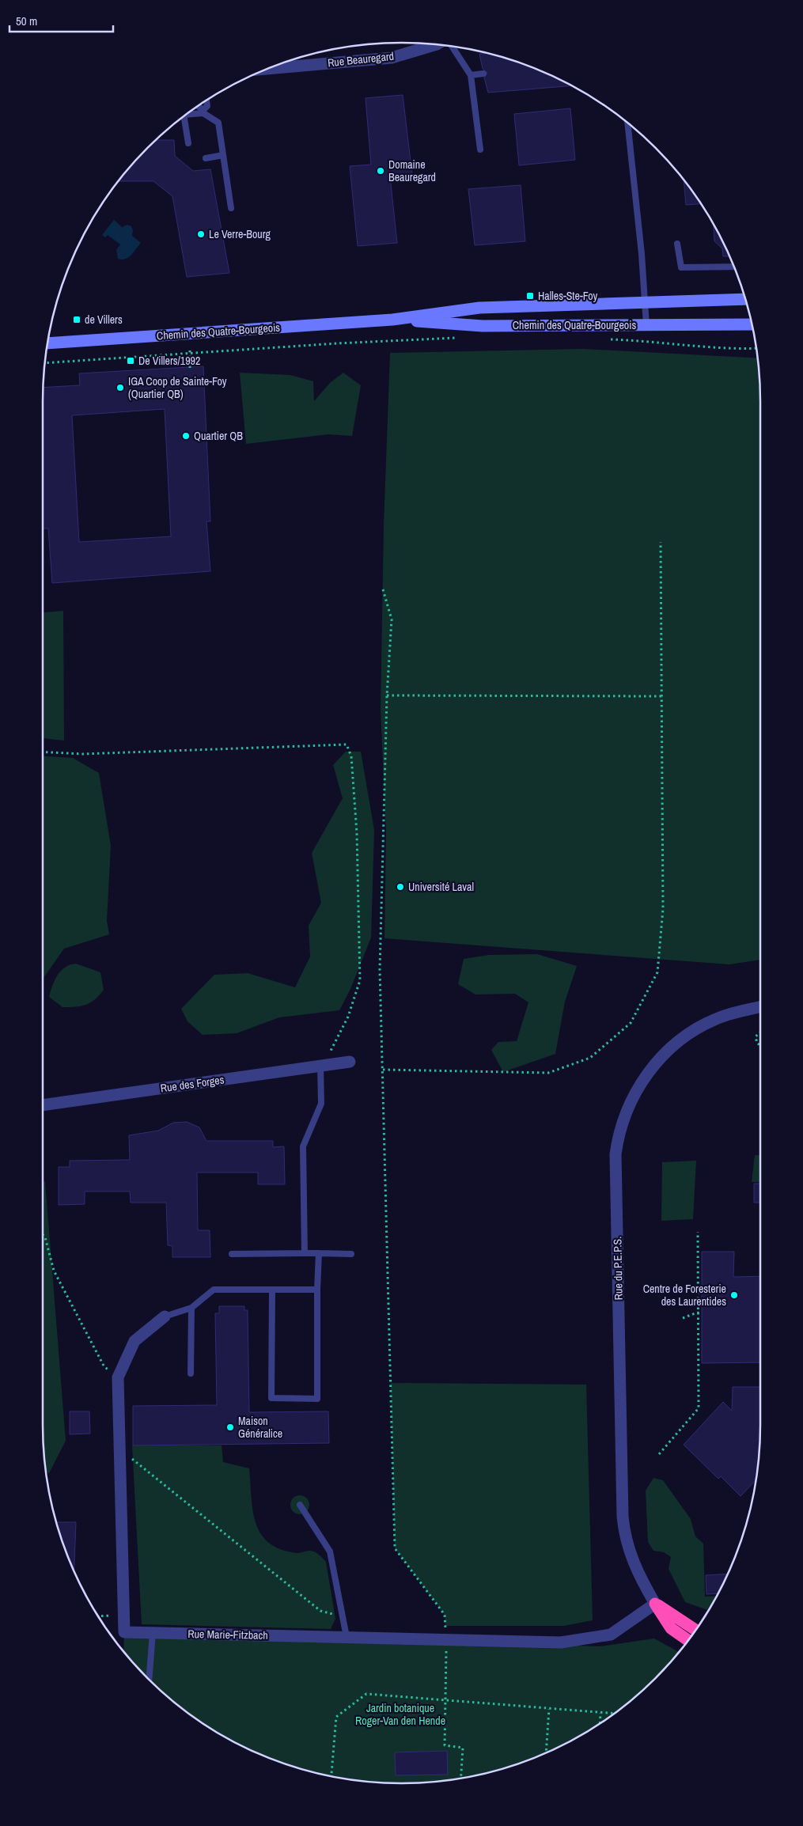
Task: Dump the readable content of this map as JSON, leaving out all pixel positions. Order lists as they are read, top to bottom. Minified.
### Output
{"streets":{"main road":["Chemin des Quatre-Bourgeois"],"street":["Rue Beauregard","Rue des Forges","Rue du P.E.P.S.","Rue Marie-Fitzbach"]},"crossings":[["Rue du P.E.P.S.","Rue Marie-Fitzbach"]],"parks":["Jardin botanique Roger-Van den Hende"],"places":{"other":["Domaine Beauregard","Le Verre-Bourg","IGA Coop de Sainte-Foy (Quartier QB)","Quartier QB","Université Laval","Centre de Foresterie des Laurentides","Maison Généralice"],"transit":["Halles-Ste-Foy","de Villers","De Villers/1992"]},"scale_bar":"50 m"}
